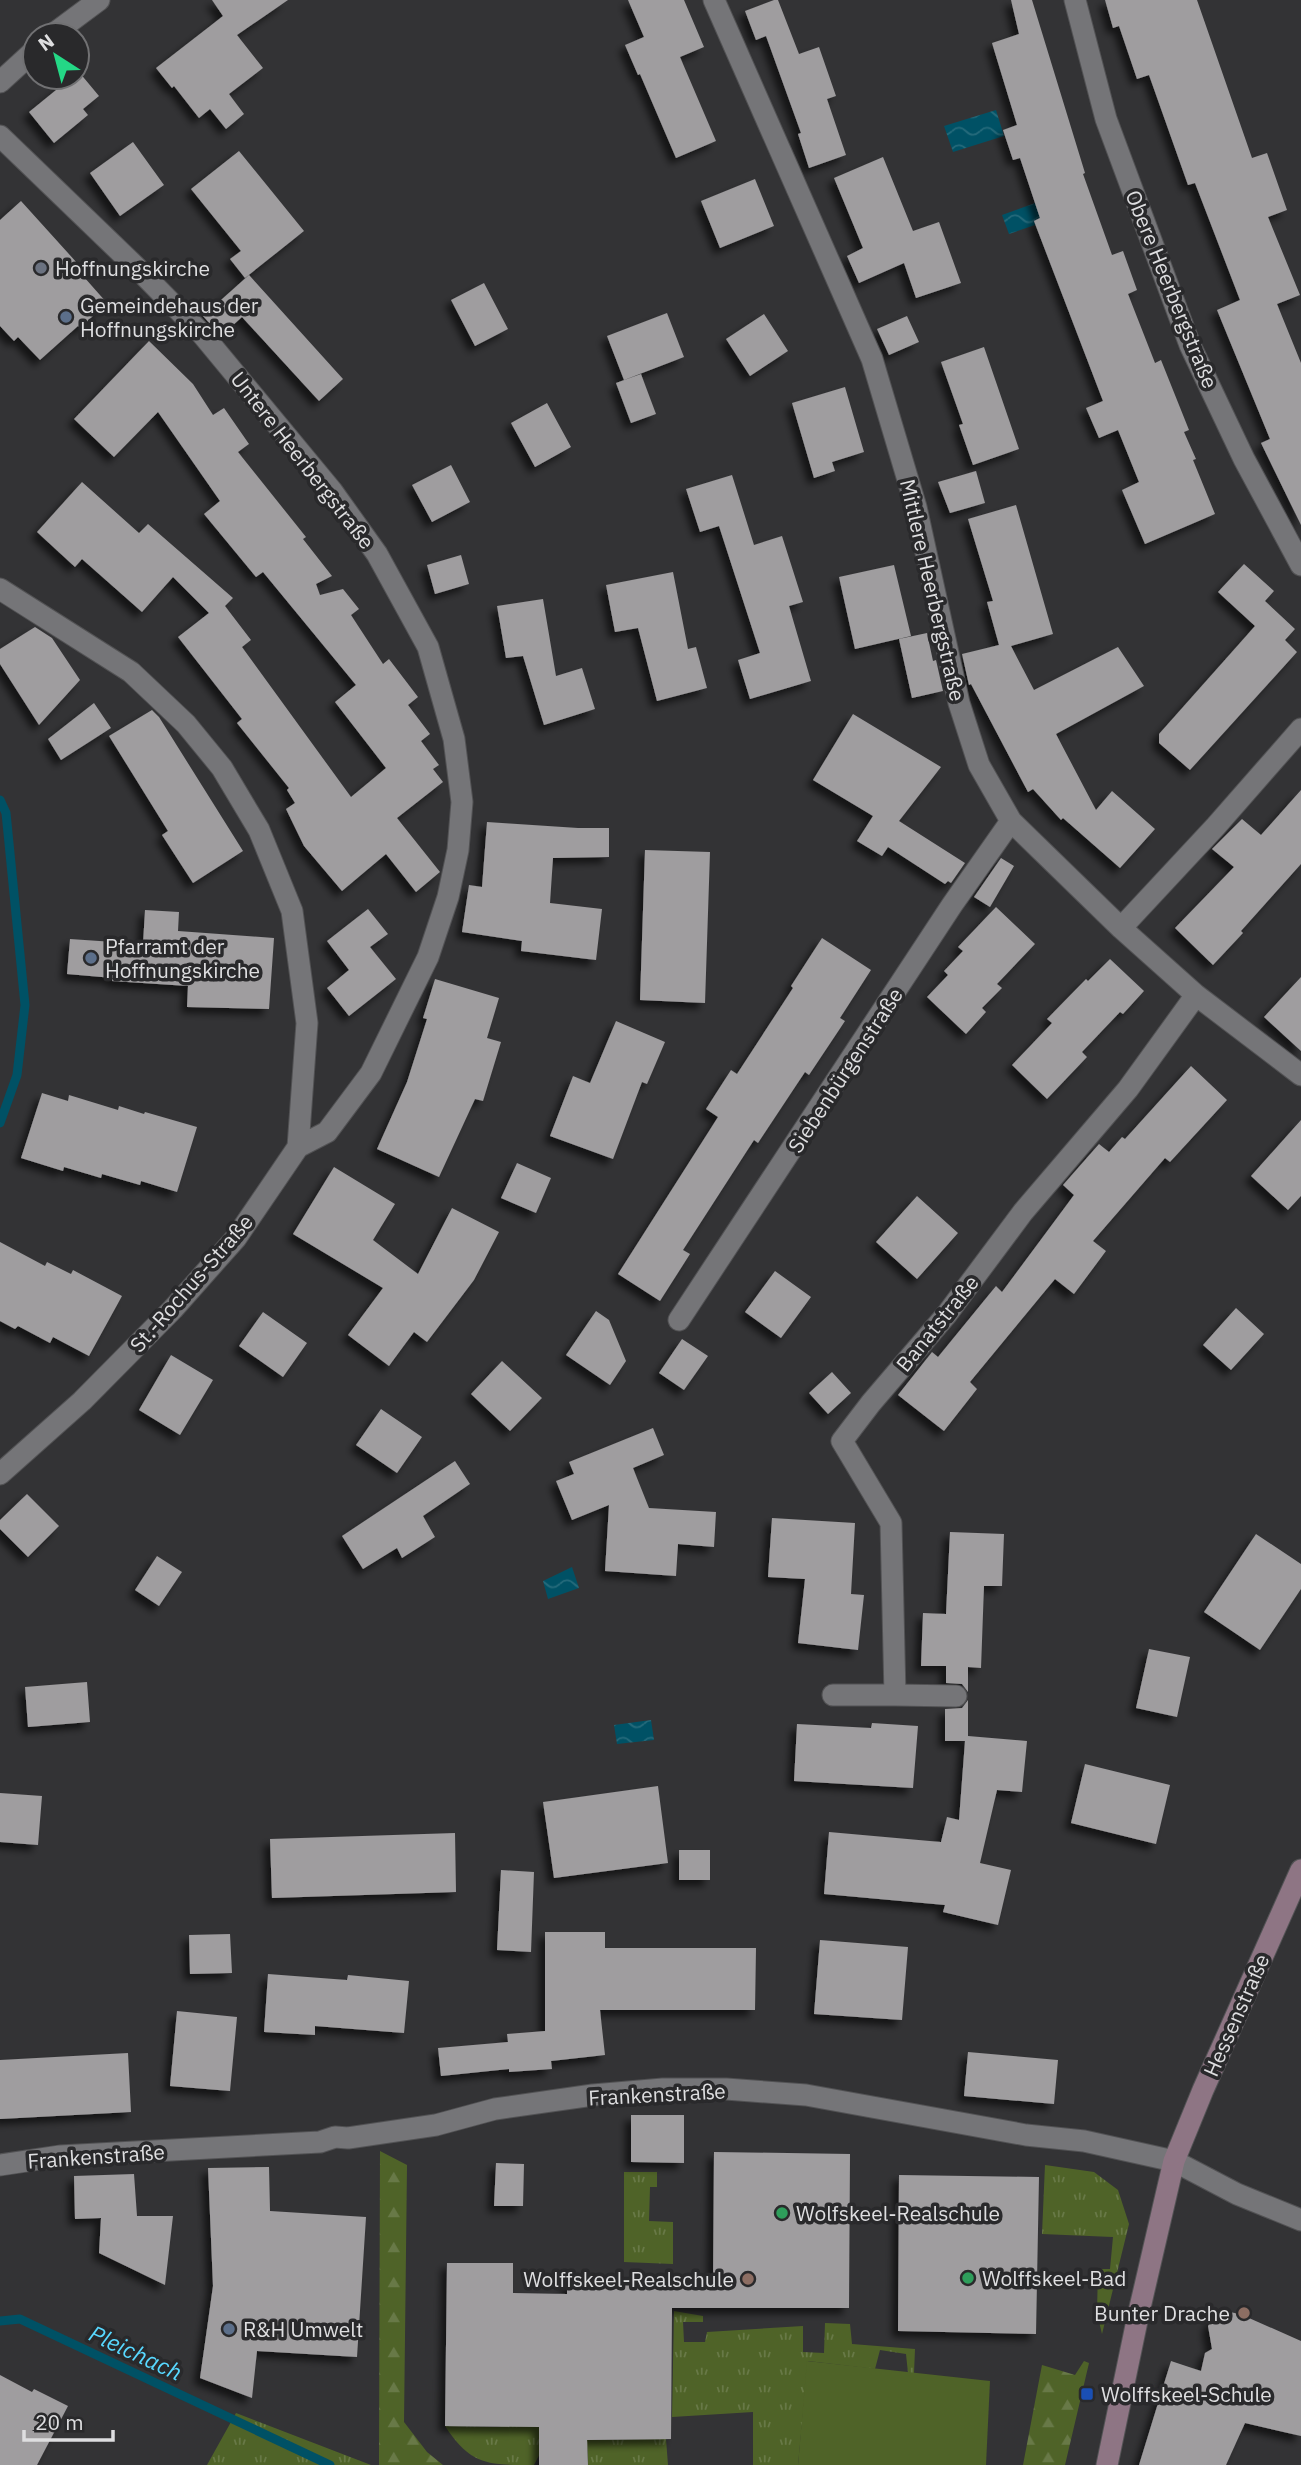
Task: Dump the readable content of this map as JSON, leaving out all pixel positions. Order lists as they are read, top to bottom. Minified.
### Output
{"streets":{"street":["Obere Heerbergstraße","Untere Heerbergstraße","Mittlere Heerbergstraße","Siebenbürgenstraße","St.-Rochus-Straße","Banatstraße","Hessenstraße","Frankenstraße"]},"crossings":[["Untere Heerbergstraße","St.-Rochus-Straße"],["Mittlere Heerbergstraße","Siebenbürgenstraße"],["Mittlere Heerbergstraße","Banatstraße"],["Hessenstraße","Frankenstraße"]],"water":["Pleichach"],"places":{"other":["Hoffnungskirche","Gemeindehaus der Hoffnungskirche","Pfarramt der Hoffnungskirche","Wolfskeel-Realschule","Wolffskeel-Bad","Wolffskeel-Realschule","Bunter Drache","R&H Umwelt"],"transit":["Wolffskeel-Schule"]},"scale_bar":"20 m","north":"top left"}
